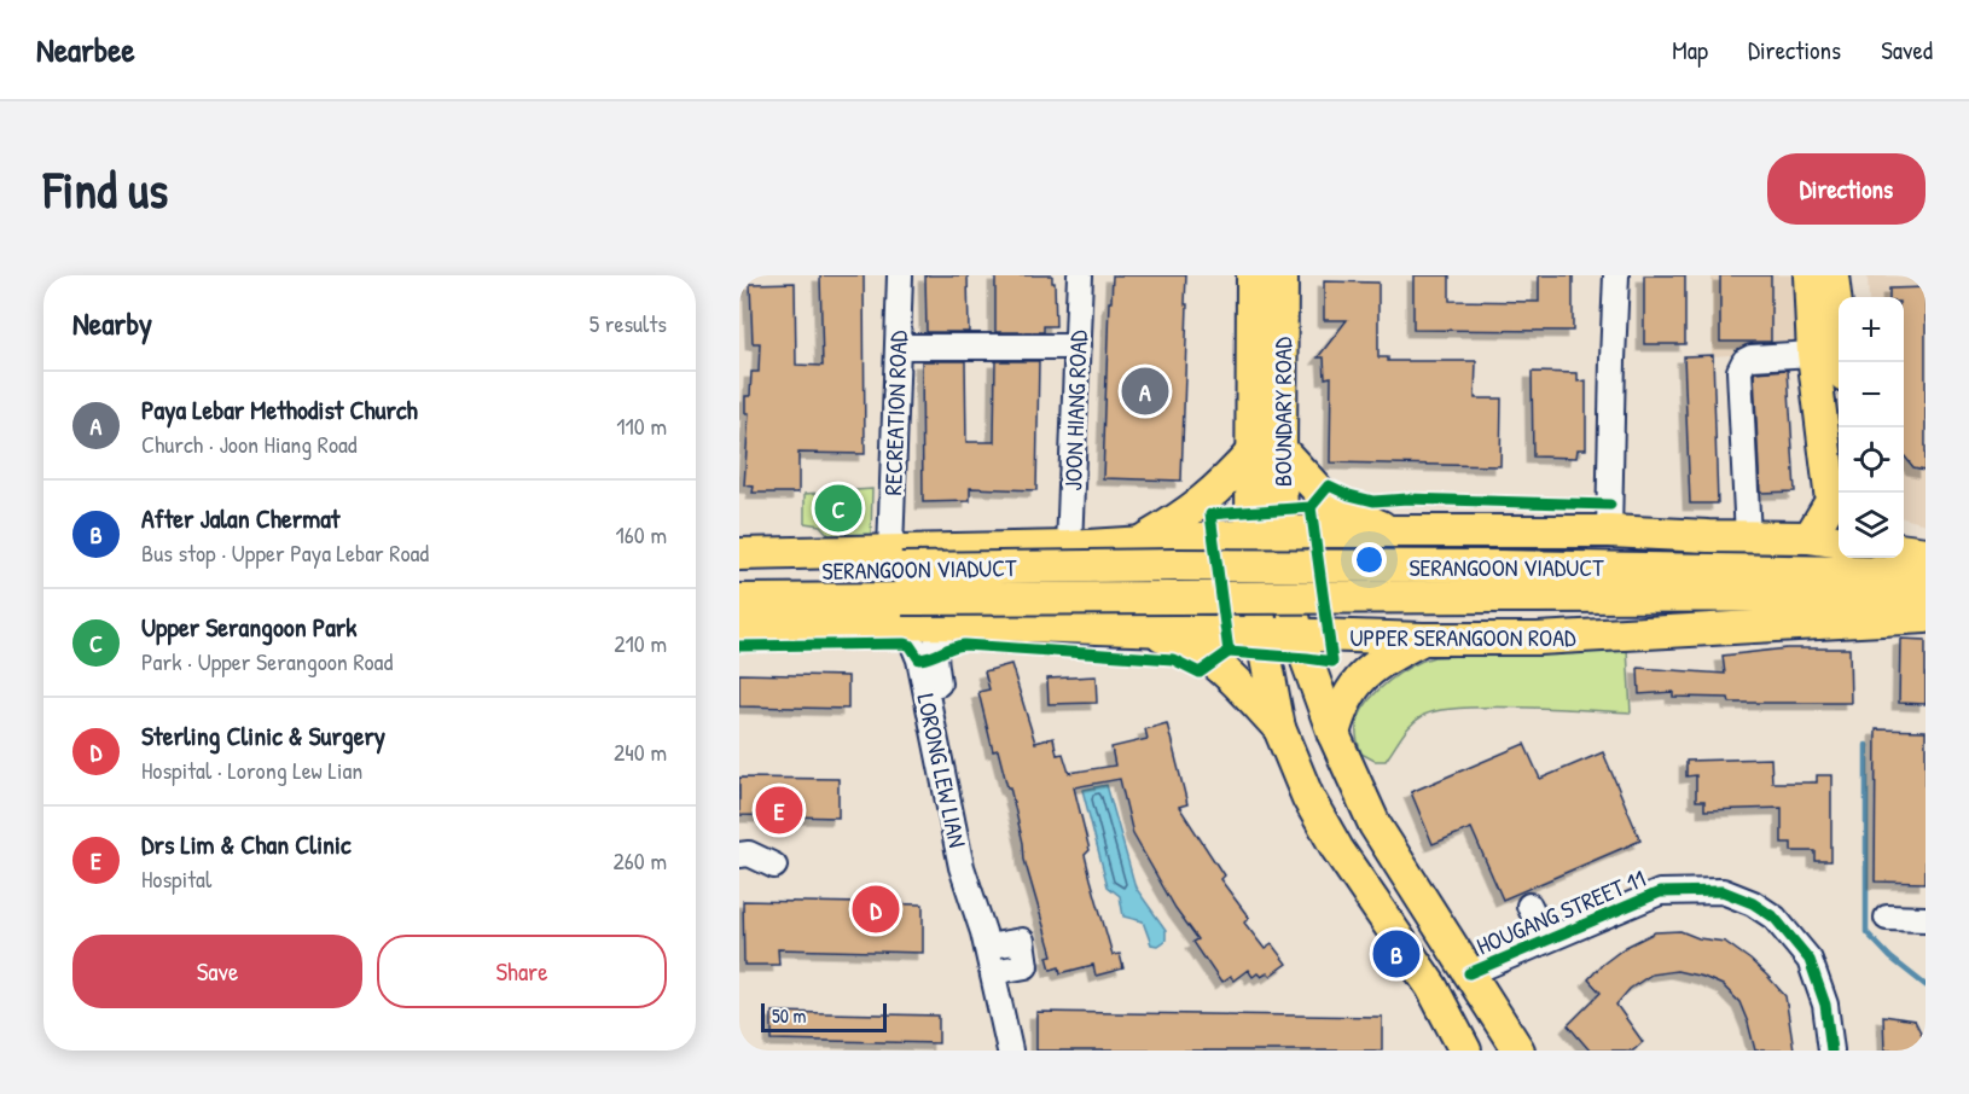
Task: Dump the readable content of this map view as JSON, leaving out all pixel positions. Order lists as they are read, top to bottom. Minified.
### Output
{"streets":{"main road":["BOUNDARY ROAD","SERANGOON VIADUCT","UPPER SERANGOON ROAD"],"street":["JOON HIANG ROAD","RECREATION ROAD","LORONG LEW LIAN","HOUGANG STREET 11"]},"crossings":[["BOUNDARY ROAD","UPPER SERANGOON ROAD"],["BOUNDARY ROAD","HOUGANG STREET 11"],["UPPER SERANGOON ROAD","LORONG LEW LIAN"]],"scale_bar":"50 m","page":{"header":"Nearbee","nav":["Map","Directions","Saved"],"buttons":["Directions",["Save","Share"]],"title":"Find us","heading":["Nearby","5 results"],"map_buttons":["+","−"],"pins":["A","C","E","D","B"],"list":[{"mark":"A","name":"Paya Lebar Methodist Church","note":"Church · Joon Hiang Road","value":"110 m"},{"mark":"B","name":"After Jalan Chermat","note":"Bus stop · Upper Paya Lebar Road","value":"160 m"},{"mark":"C","name":"Upper Serangoon Park","note":"Park · Upper Serangoon Road","value":"210 m"},{"mark":"D","name":"Sterling Clinic & Surgery","note":"Hospital · Lorong Lew Lian","value":"240 m"},{"mark":"E","name":"Drs Lim & Chan Clinic","note":"Hospital","value":"260 m"}],"scale":"50 m"}}
